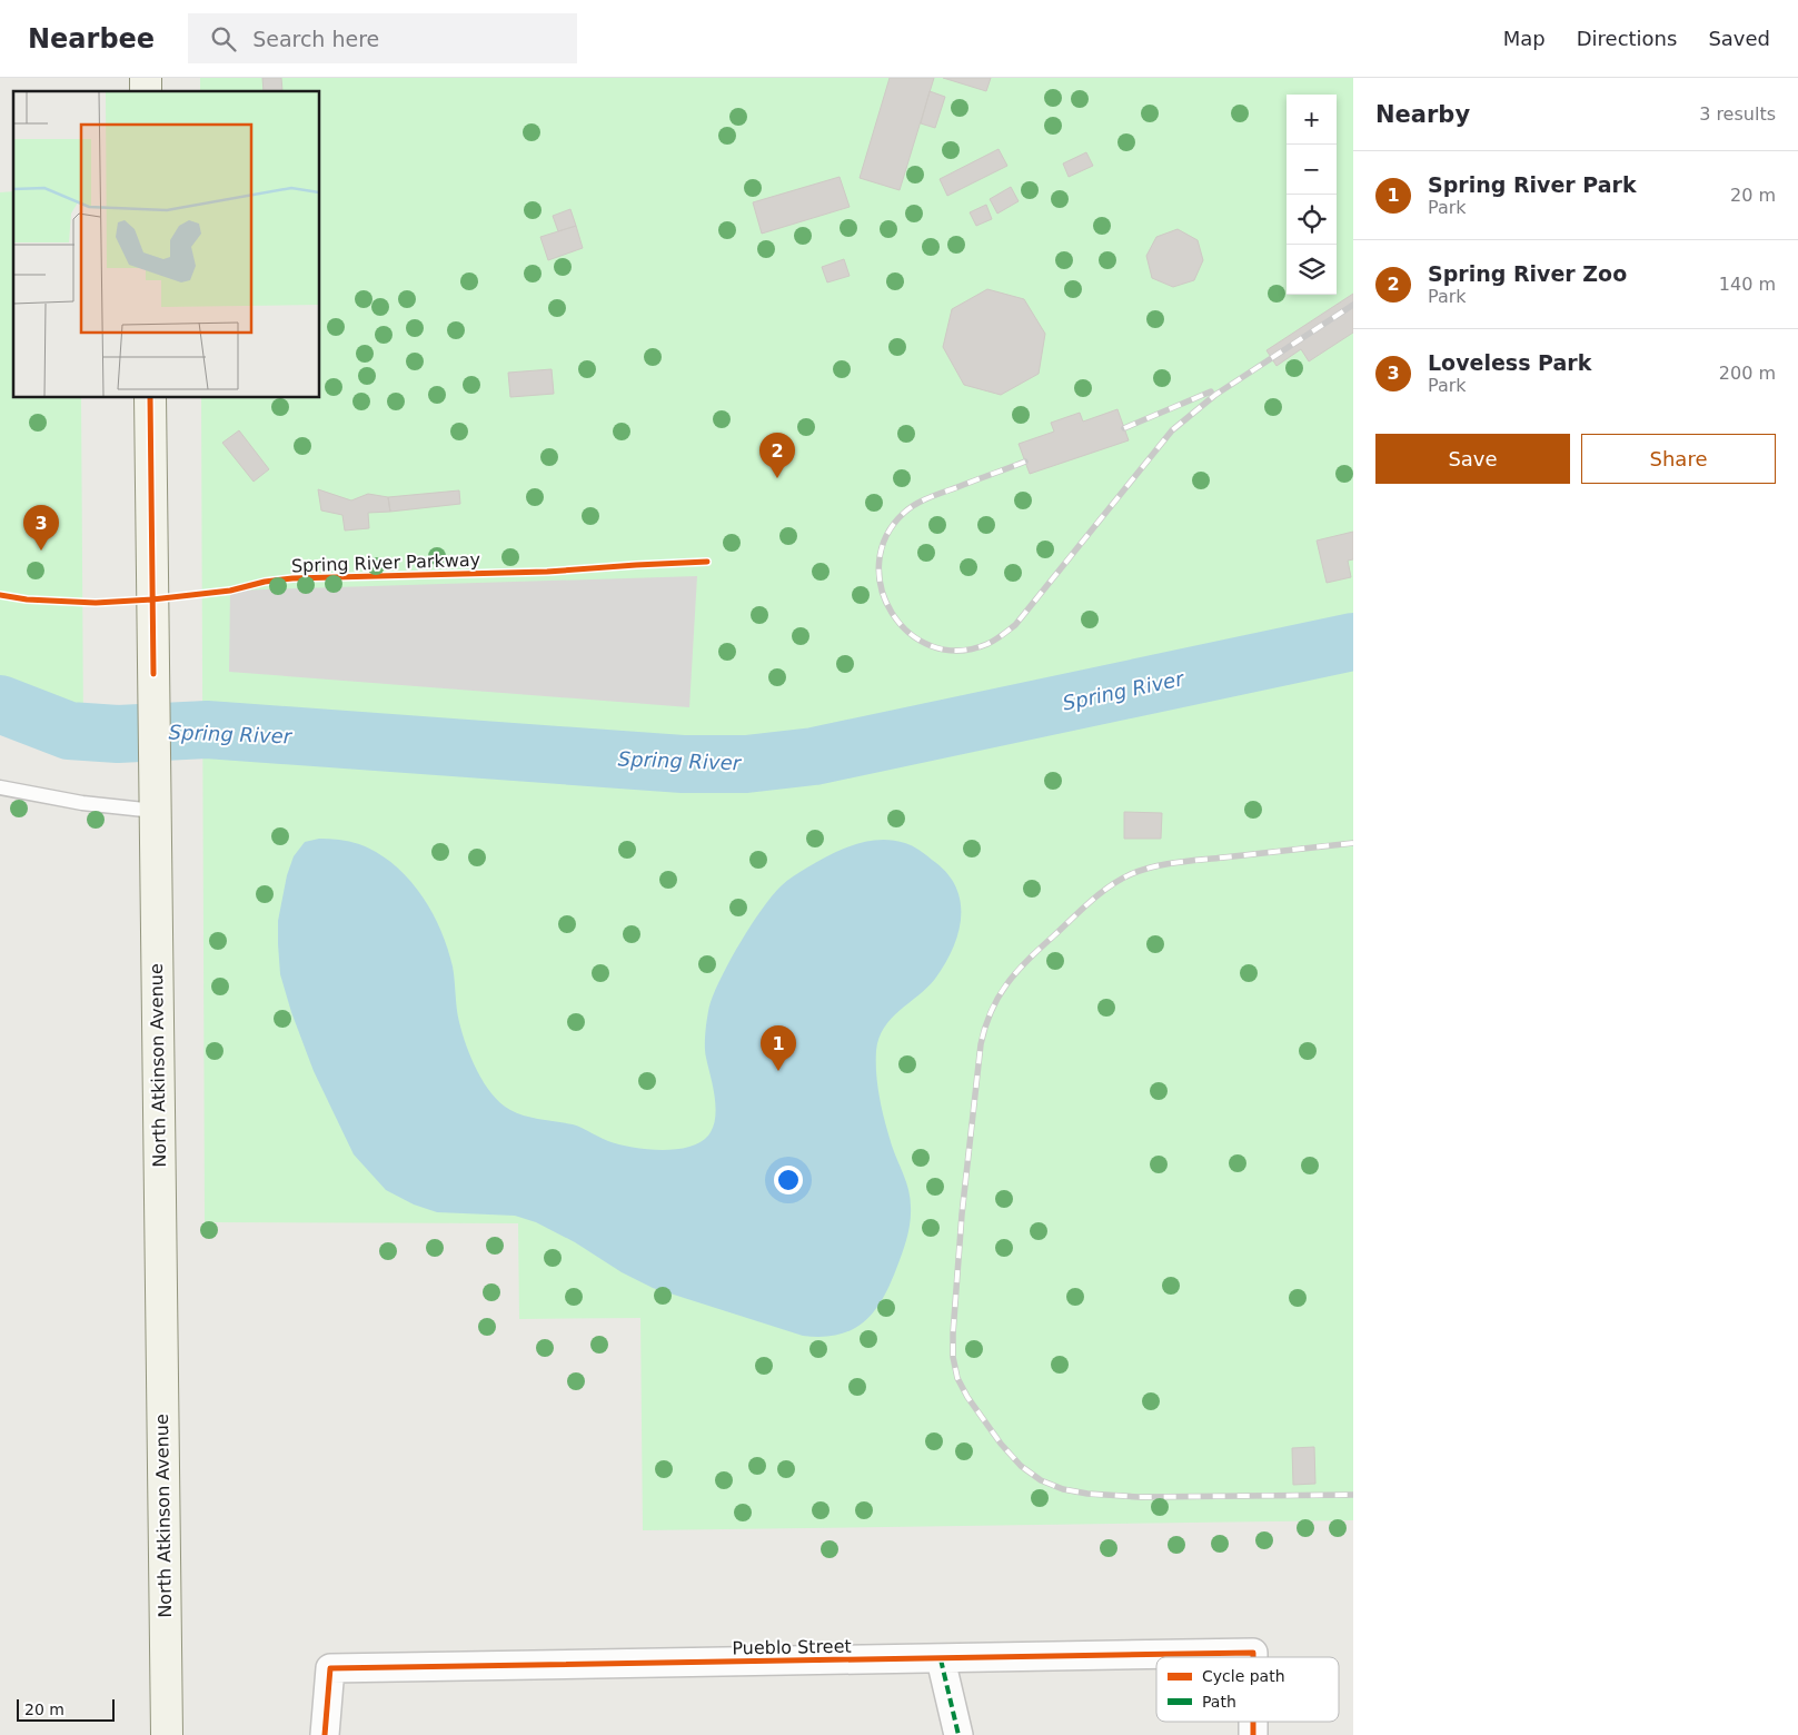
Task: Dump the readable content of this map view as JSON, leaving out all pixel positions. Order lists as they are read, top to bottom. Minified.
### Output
{"streets":{"main road":["North Atkinson Avenue"],"street":["Pueblo Street"],"cycle path":["Spring River Parkway"]},"water":["Spring River"],"legend":["Cycle path","Path"],"scale_bar":"20 m","page":{"header":"Nearbee","search":"Search here","nav":["Map","Directions","Saved"],"heading":["Nearby","3 results"],"map_buttons":["+","−"],"list":[{"mark":"1","name":"Spring River Park","note":"Park","value":"20 m"},{"mark":"2","name":"Spring River Zoo","note":"Park","value":"140 m"},{"mark":"3","name":"Loveless Park","note":"Park","value":"200 m"}],"buttons":["Save","Share"],"pins":["2","3","1"],"scale":"20 m"}}
